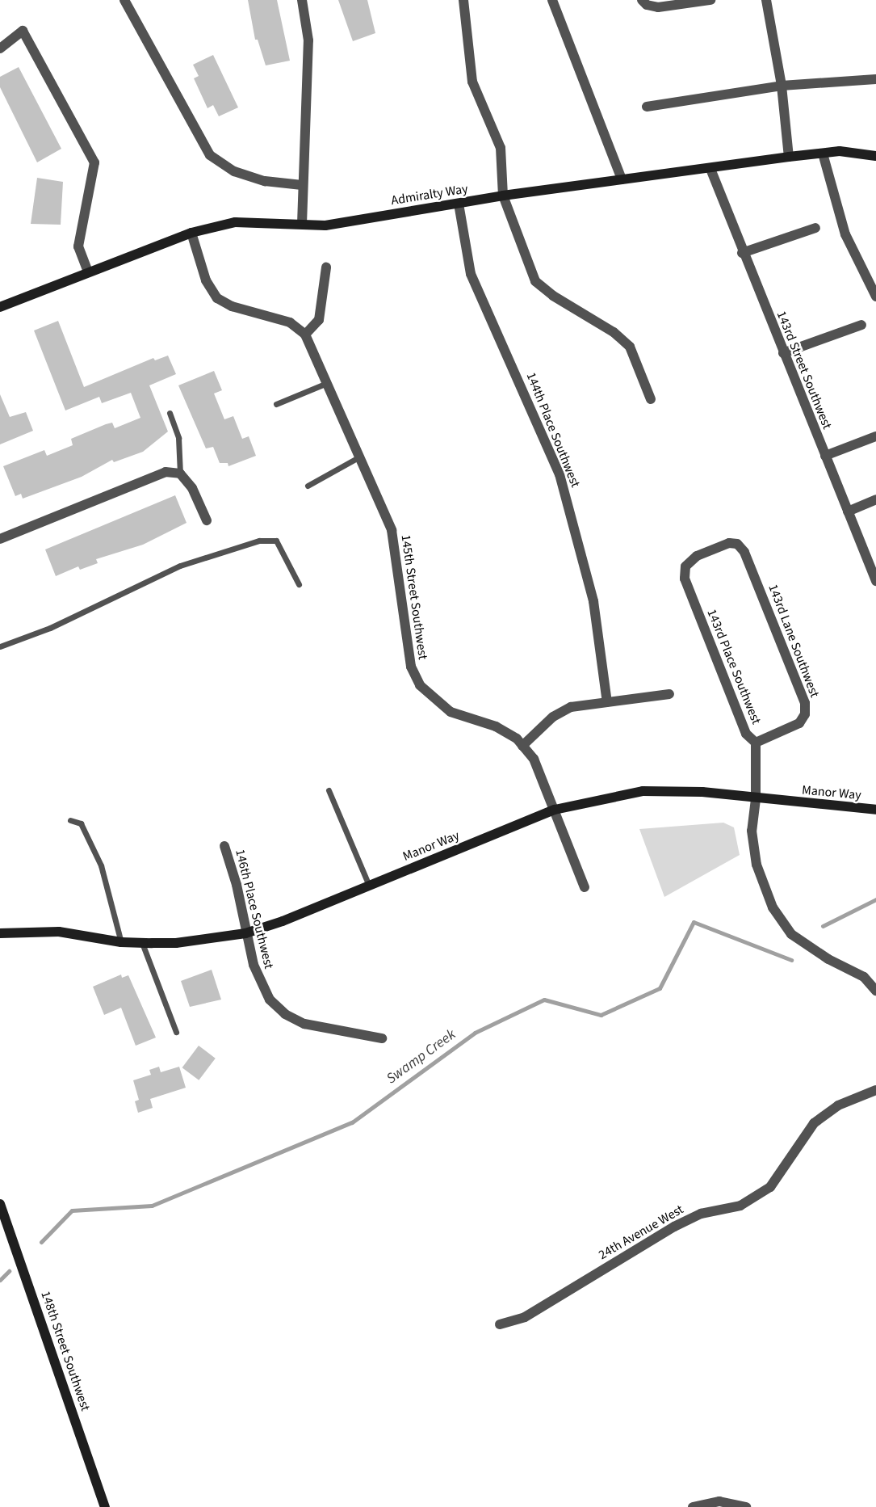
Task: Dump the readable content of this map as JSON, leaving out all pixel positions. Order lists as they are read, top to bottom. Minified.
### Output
{"streets":{"street":["Admiralty Way","143rd Street Southwest","144th Place Southwest","145th Street Southwest","143rd Lane Southwest","143rd Place Southwest","Manor Way","146th Place Southwest","24th Avenue West","148th Street Southwest"]},"crossings":[["Admiralty Way","143rd Street Southwest"],["Admiralty Way","144th Place Southwest"],["Admiralty Way","145th Street Southwest"],["145th Street Southwest","Manor Way"],["143rd Lane Southwest","143rd Place Southwest"],["143rd Place Southwest","Manor Way"],["Manor Way","146th Place Southwest"]],"water":["Swamp Creek"]}
